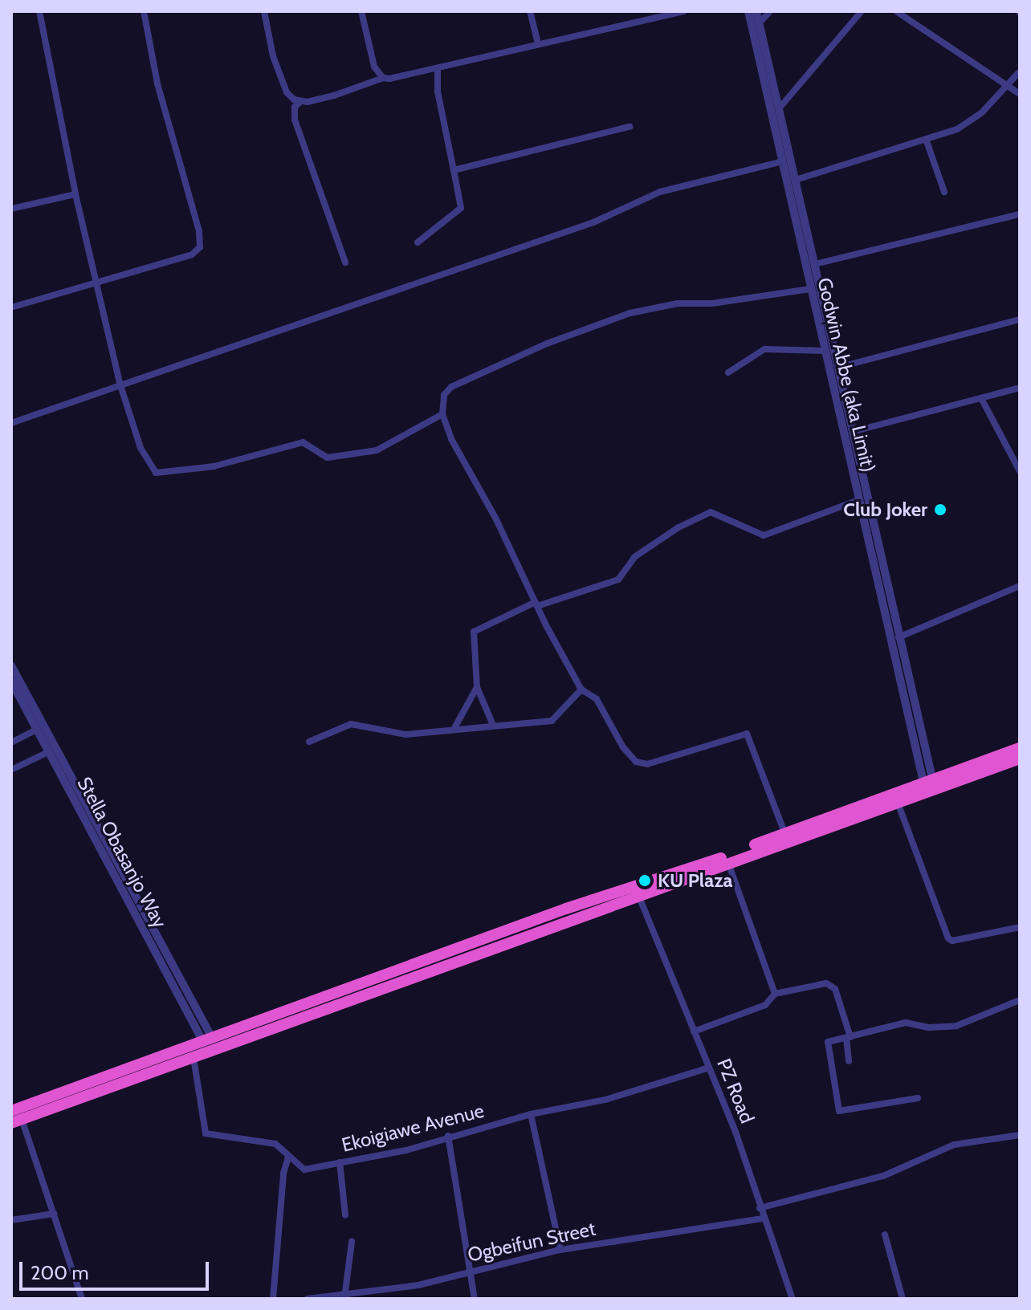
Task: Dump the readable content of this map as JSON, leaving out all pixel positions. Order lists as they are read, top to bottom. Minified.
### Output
{"streets":{"street":["Godwin Abbe (aka Limit)","Stella Obasanjo Way","PZ Road","Ekoigiawe Avenue","Ogbeifun Street"]},"crossings":[["PZ Road","Ekoigiawe Avenue"],["PZ Road","Ogbeifun Street"]],"places":["Club Joker","KU Plaza"],"scale_bar":"200 m"}
